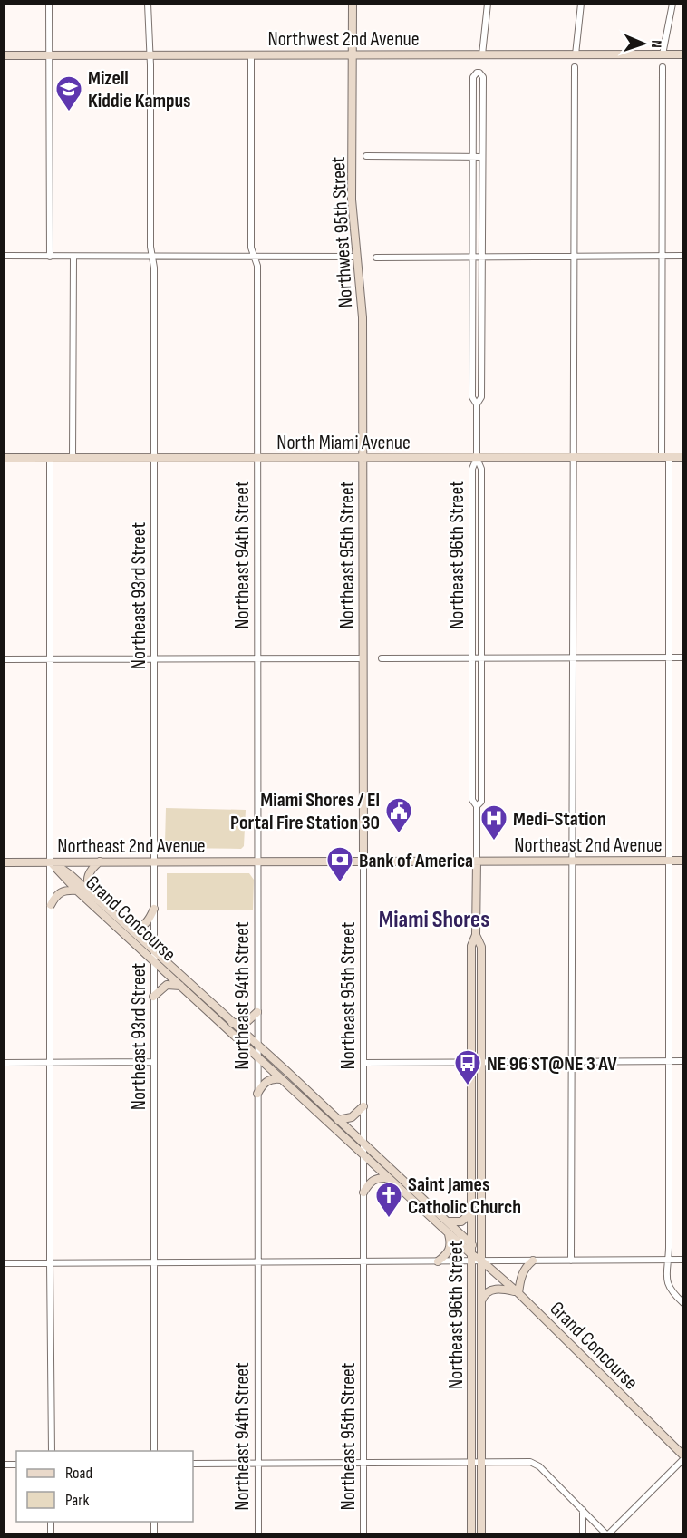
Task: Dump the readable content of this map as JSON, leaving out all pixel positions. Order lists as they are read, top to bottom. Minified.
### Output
{"streets":{"street":["Northwest 2nd Avenue","Northwest 95th Street","North Miami Avenue","Northeast 94th Street","Northeast 95th Street","Northeast 96th Street","Northeast 93rd Street","Northeast 2nd Avenue","Grand Concourse"]},"crossings":[["Northwest 2nd Avenue","Northwest 95th Street"],["Northwest 2nd Avenue","Northeast 94th Street"],["Northwest 2nd Avenue","Northeast 93rd Street"],["Northwest 95th Street","North Miami Avenue"],["Northwest 95th Street","Northeast 95th Street"],["North Miami Avenue","Northeast 94th Street"],["North Miami Avenue","Northeast 95th Street"],["North Miami Avenue","Northeast 96th Street"],["North Miami Avenue","Northeast 93rd Street"],["Northeast 94th Street","Northeast 2nd Avenue"],["Northeast 94th Street","Grand Concourse"],["Northeast 95th Street","Northeast 2nd Avenue"],["Northeast 95th Street","Grand Concourse"],["Northeast 96th Street","Northeast 2nd Avenue"],["Northeast 96th Street","Grand Concourse"],["Northeast 93rd Street","Northeast 2nd Avenue"],["Northeast 93rd Street","Grand Concourse"],["Northeast 2nd Avenue","Grand Concourse"]],"districts":["Miami Shores"],"places":{"school or university":["Mizell Kiddie Kampus"],"public building":["Miami Shores / El Portal Fire Station 30"],"hospital":["Medi-Station"],"bank":["Bank of America"],"bus stop":["NE 96 ST@NE 3 AV"],"church":["Saint James Catholic Church"]},"legend":["Road","Park"],"north":"right"}
